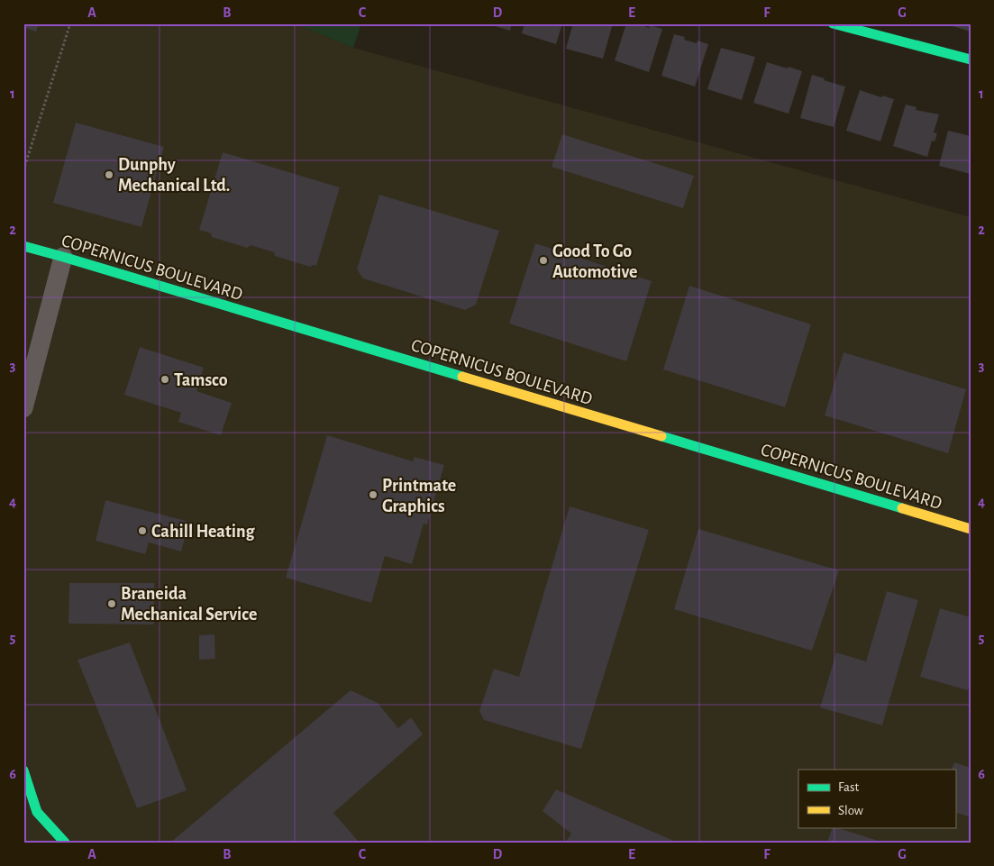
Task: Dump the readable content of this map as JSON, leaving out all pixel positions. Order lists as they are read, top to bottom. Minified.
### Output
{"streets":{"street":["COPERNICUS BOULEVARD"]},"places":["Dunphy Mechanical Ltd.","Good To Go Automotive","Tamsco","Printmate Graphics","Cahill Heating","Braneida Mechanical Service"],"legend":["Fast","Slow"],"grid":{"columns":["A","B","C","D","E","F","G"],"rows":["1","2","3","4","5","6"]}}
